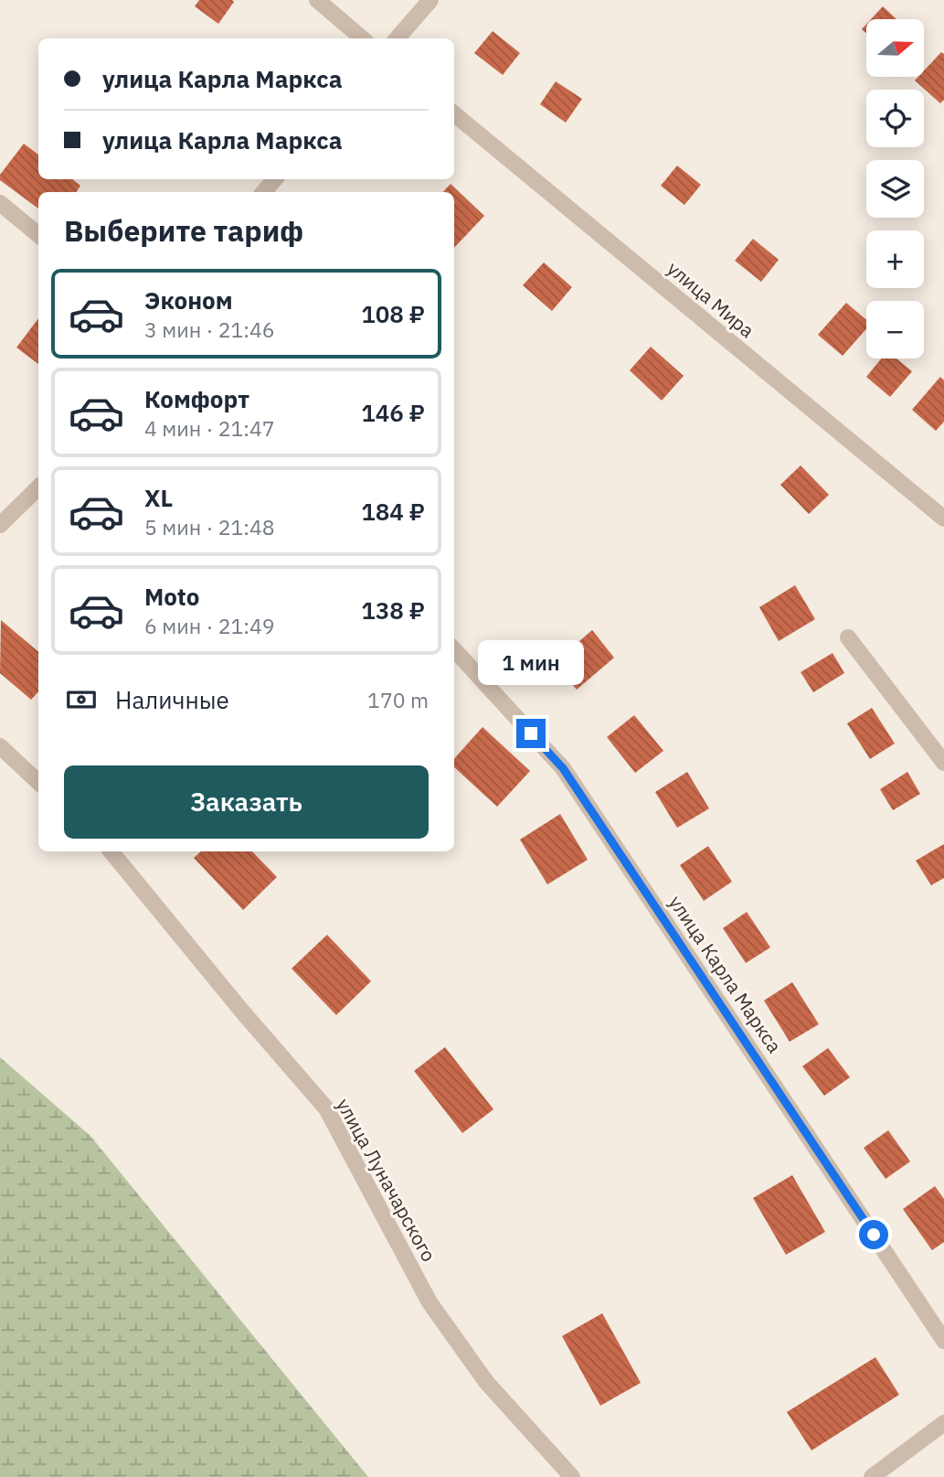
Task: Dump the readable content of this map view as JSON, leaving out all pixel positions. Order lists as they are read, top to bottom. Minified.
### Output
{"streets":{"street":["улица Мира","улица Карла Маркса","улица Луначарского"]},"north":"right","page":{"map_buttons":["+","−"],"banner":["улица Карла Маркса","улица Карла Маркса"],"heading":"Выберите тариф","list":[{"name":"Эконом","note":"3 мин · 21:46","value":"108 ₽"},{"name":"Комфорт","note":"4 мин · 21:47","value":"146 ₽"},{"name":"XL","note":"5 мин · 21:48","value":"184 ₽"},{"name":"Moto","note":"6 мин · 21:49","value":"138 ₽"}],"bubble":"1 мин","pay":["Наличные","170 m"],"buttons":"Заказать"}}
